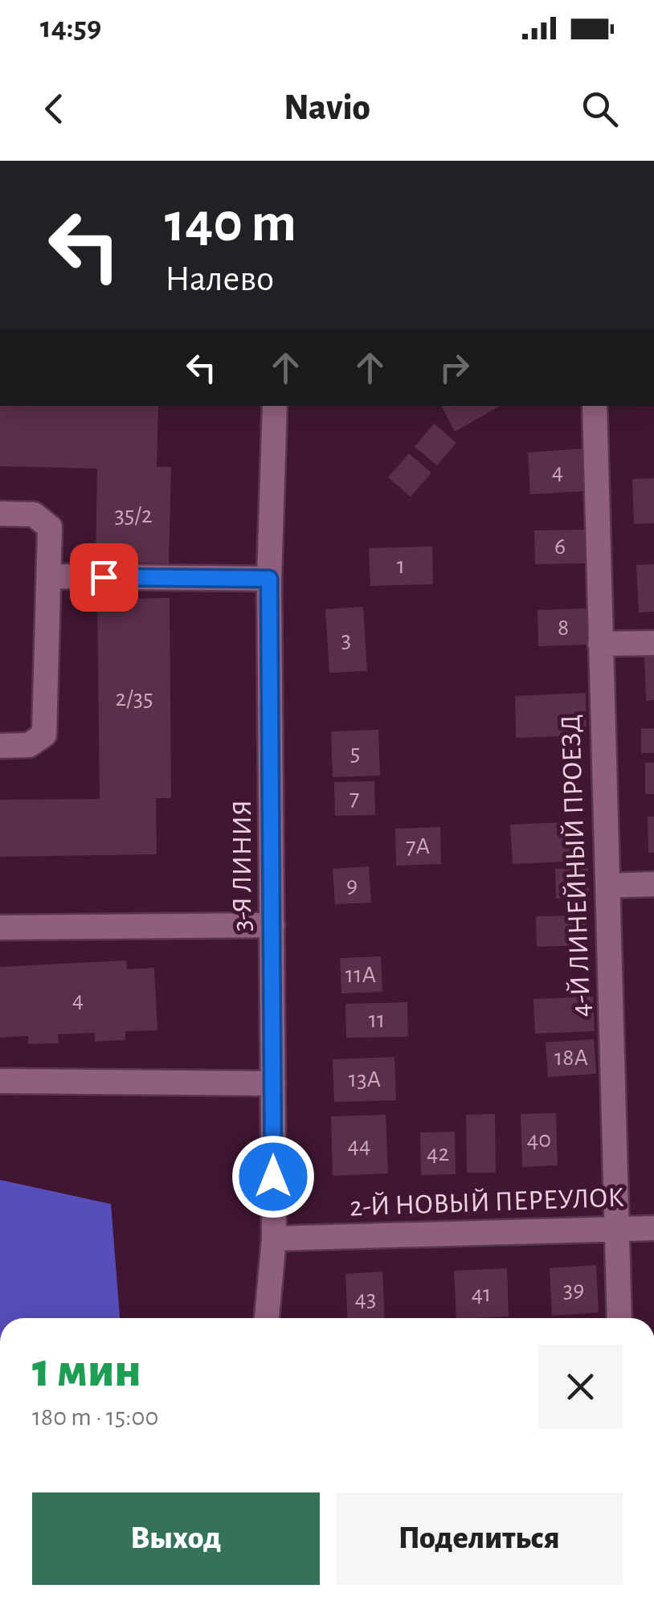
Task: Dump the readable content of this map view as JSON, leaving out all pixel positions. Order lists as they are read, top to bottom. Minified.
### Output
{"streets":{"street":["3-Я ЛИНИЯ","4-Й ЛИНЕЙНЫЙ ПРОЕЗД","2-Й НОВЫЙ ПЕРЕУЛОК"]},"crossings":[["3-Я ЛИНИЯ","2-Й НОВЫЙ ПЕРЕУЛОК"],["4-Й ЛИНЕЙНЫЙ ПРОЕЗД","2-Й НОВЫЙ ПЕРЕУЛОК"]],"house_numbers":["4","35/2","6","1","8","3","2/35","5","7","7А","9","11А","4","11","18А","13А","40","44","42","39","41","43"],"page":{"status":"14:59","header":"Navio","turn":["140 m","Налево"],"heading":["1 мин","180 m · 15:00"],"buttons":["Выход","Поделиться"]}}
